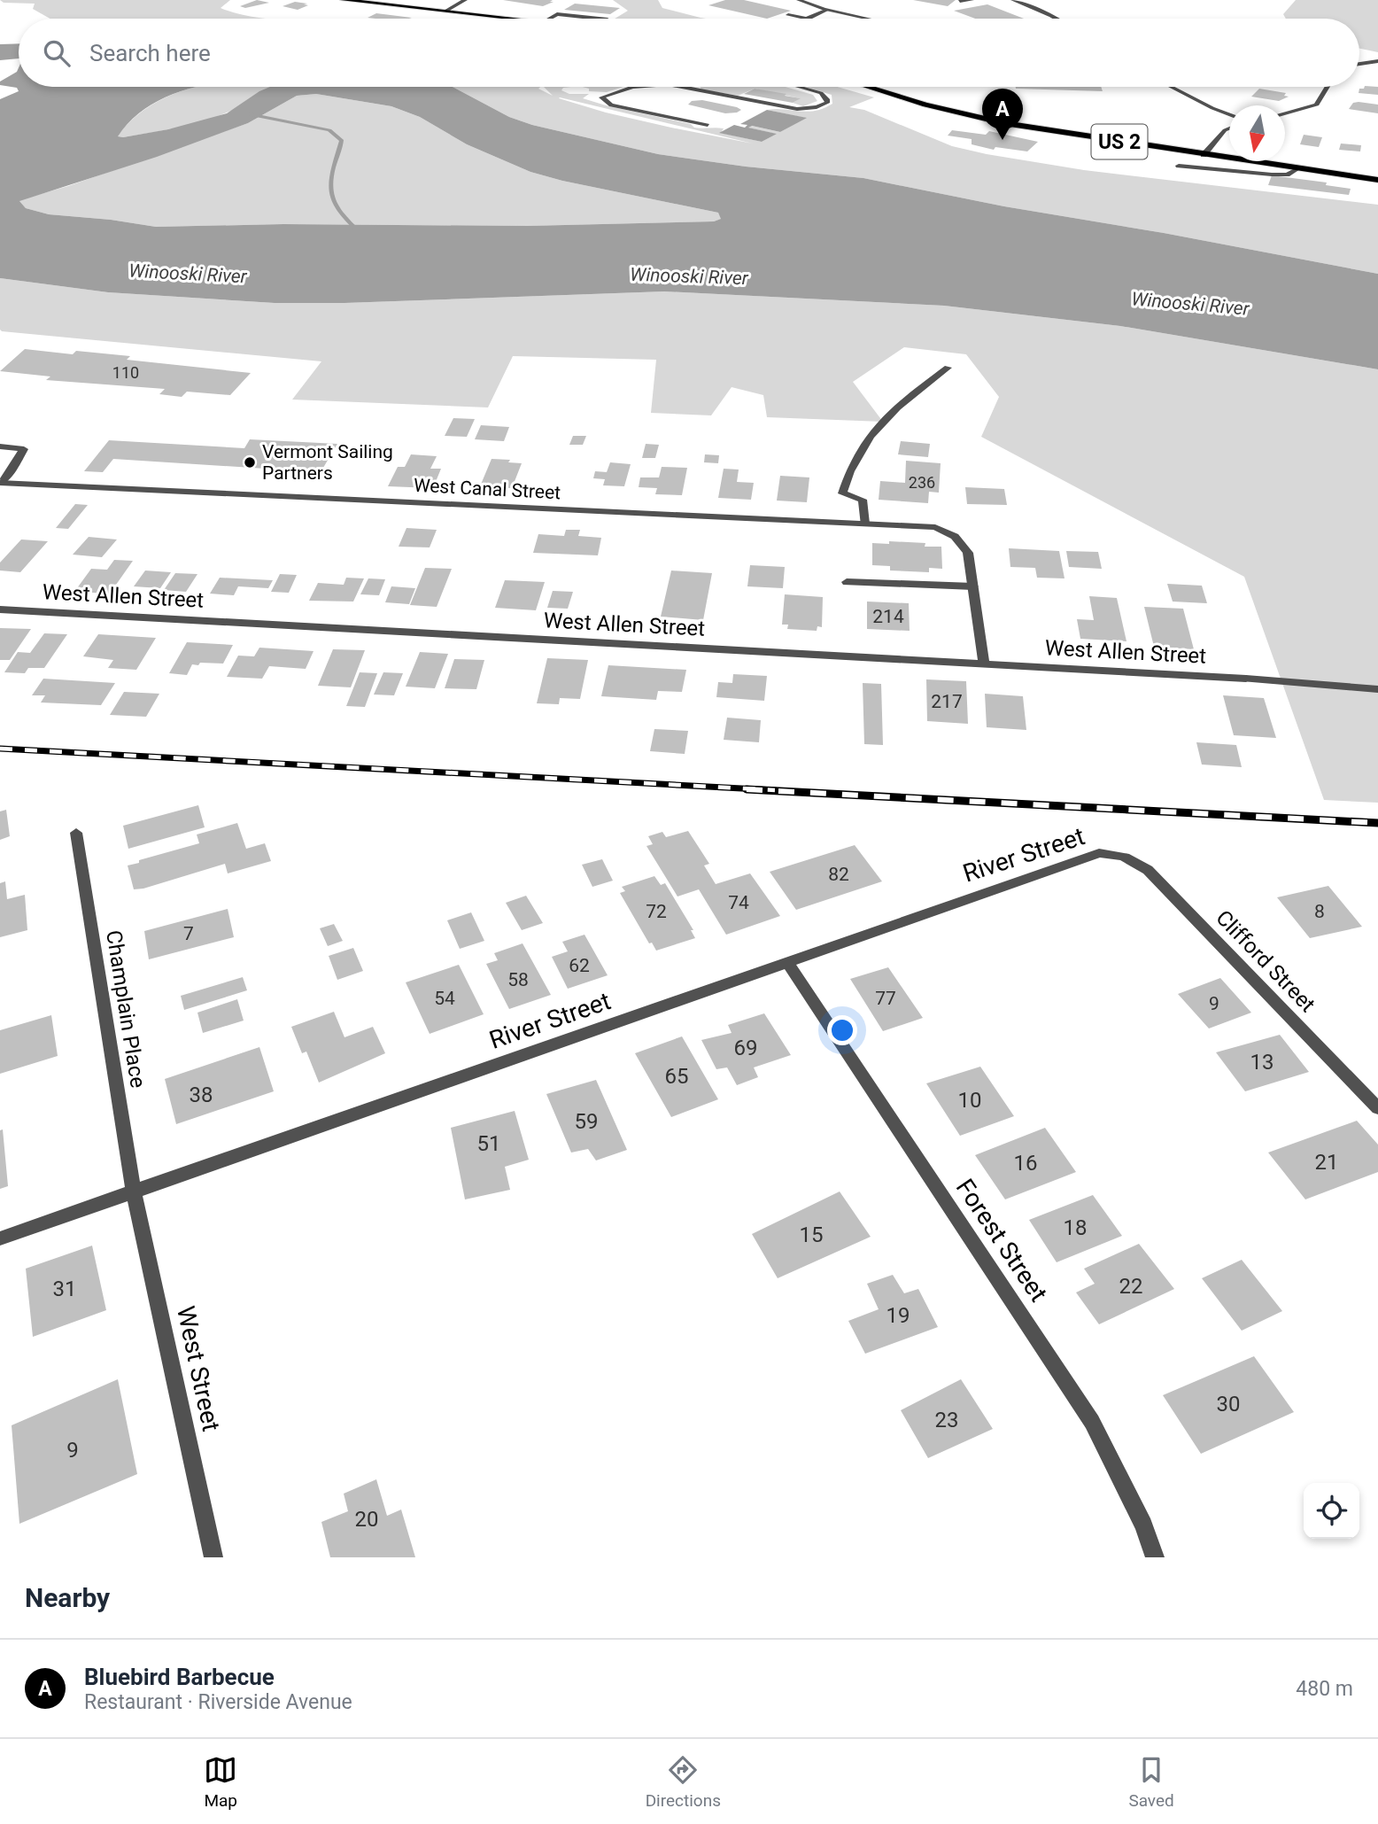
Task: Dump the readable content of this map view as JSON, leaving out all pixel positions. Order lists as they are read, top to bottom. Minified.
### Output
{"streets":{"main road":["US 2"],"street":["West Canal Street","West Allen Street","River Street","Clifford Street","Champlain Place","Forest Street","West Street"]},"crossings":[["River Street","Clifford Street"],["River Street","Champlain Place"],["River Street","Forest Street"],["River Street","West Street"],["Champlain Place","West Street"]],"water":["Winooski River"],"places":["Vermont Sailing Partners"],"house_numbers":["110","236","214","217","82","74","72","8","7","62","58","54","77","9","69","13","65","38","10","59","51","21","16","18","15","22","31","19","30","23","9","20"],"north":"bottom","page":{"search":"Search here","pins":"A","heading":"Nearby","list":[{"mark":"A","name":"Bluebird Barbecue","note":"Restaurant · Riverside Avenue","value":"480 m"}],"nav":["Map","Directions","Saved"]}}
